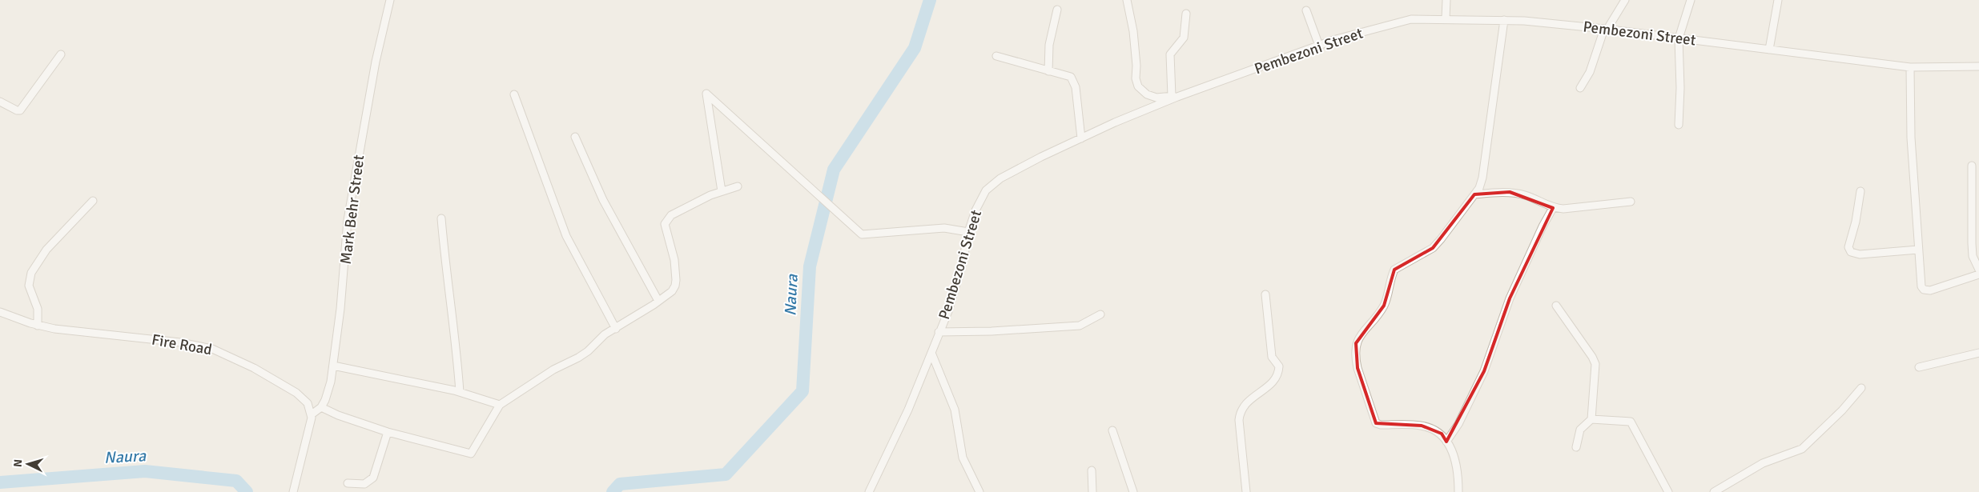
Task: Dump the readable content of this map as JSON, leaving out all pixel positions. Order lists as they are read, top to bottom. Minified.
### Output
{"streets":{"street":["Pembezoni Street","Mark Behr Street","Fire Road"]},"water":["Naura"],"north":"left"}
